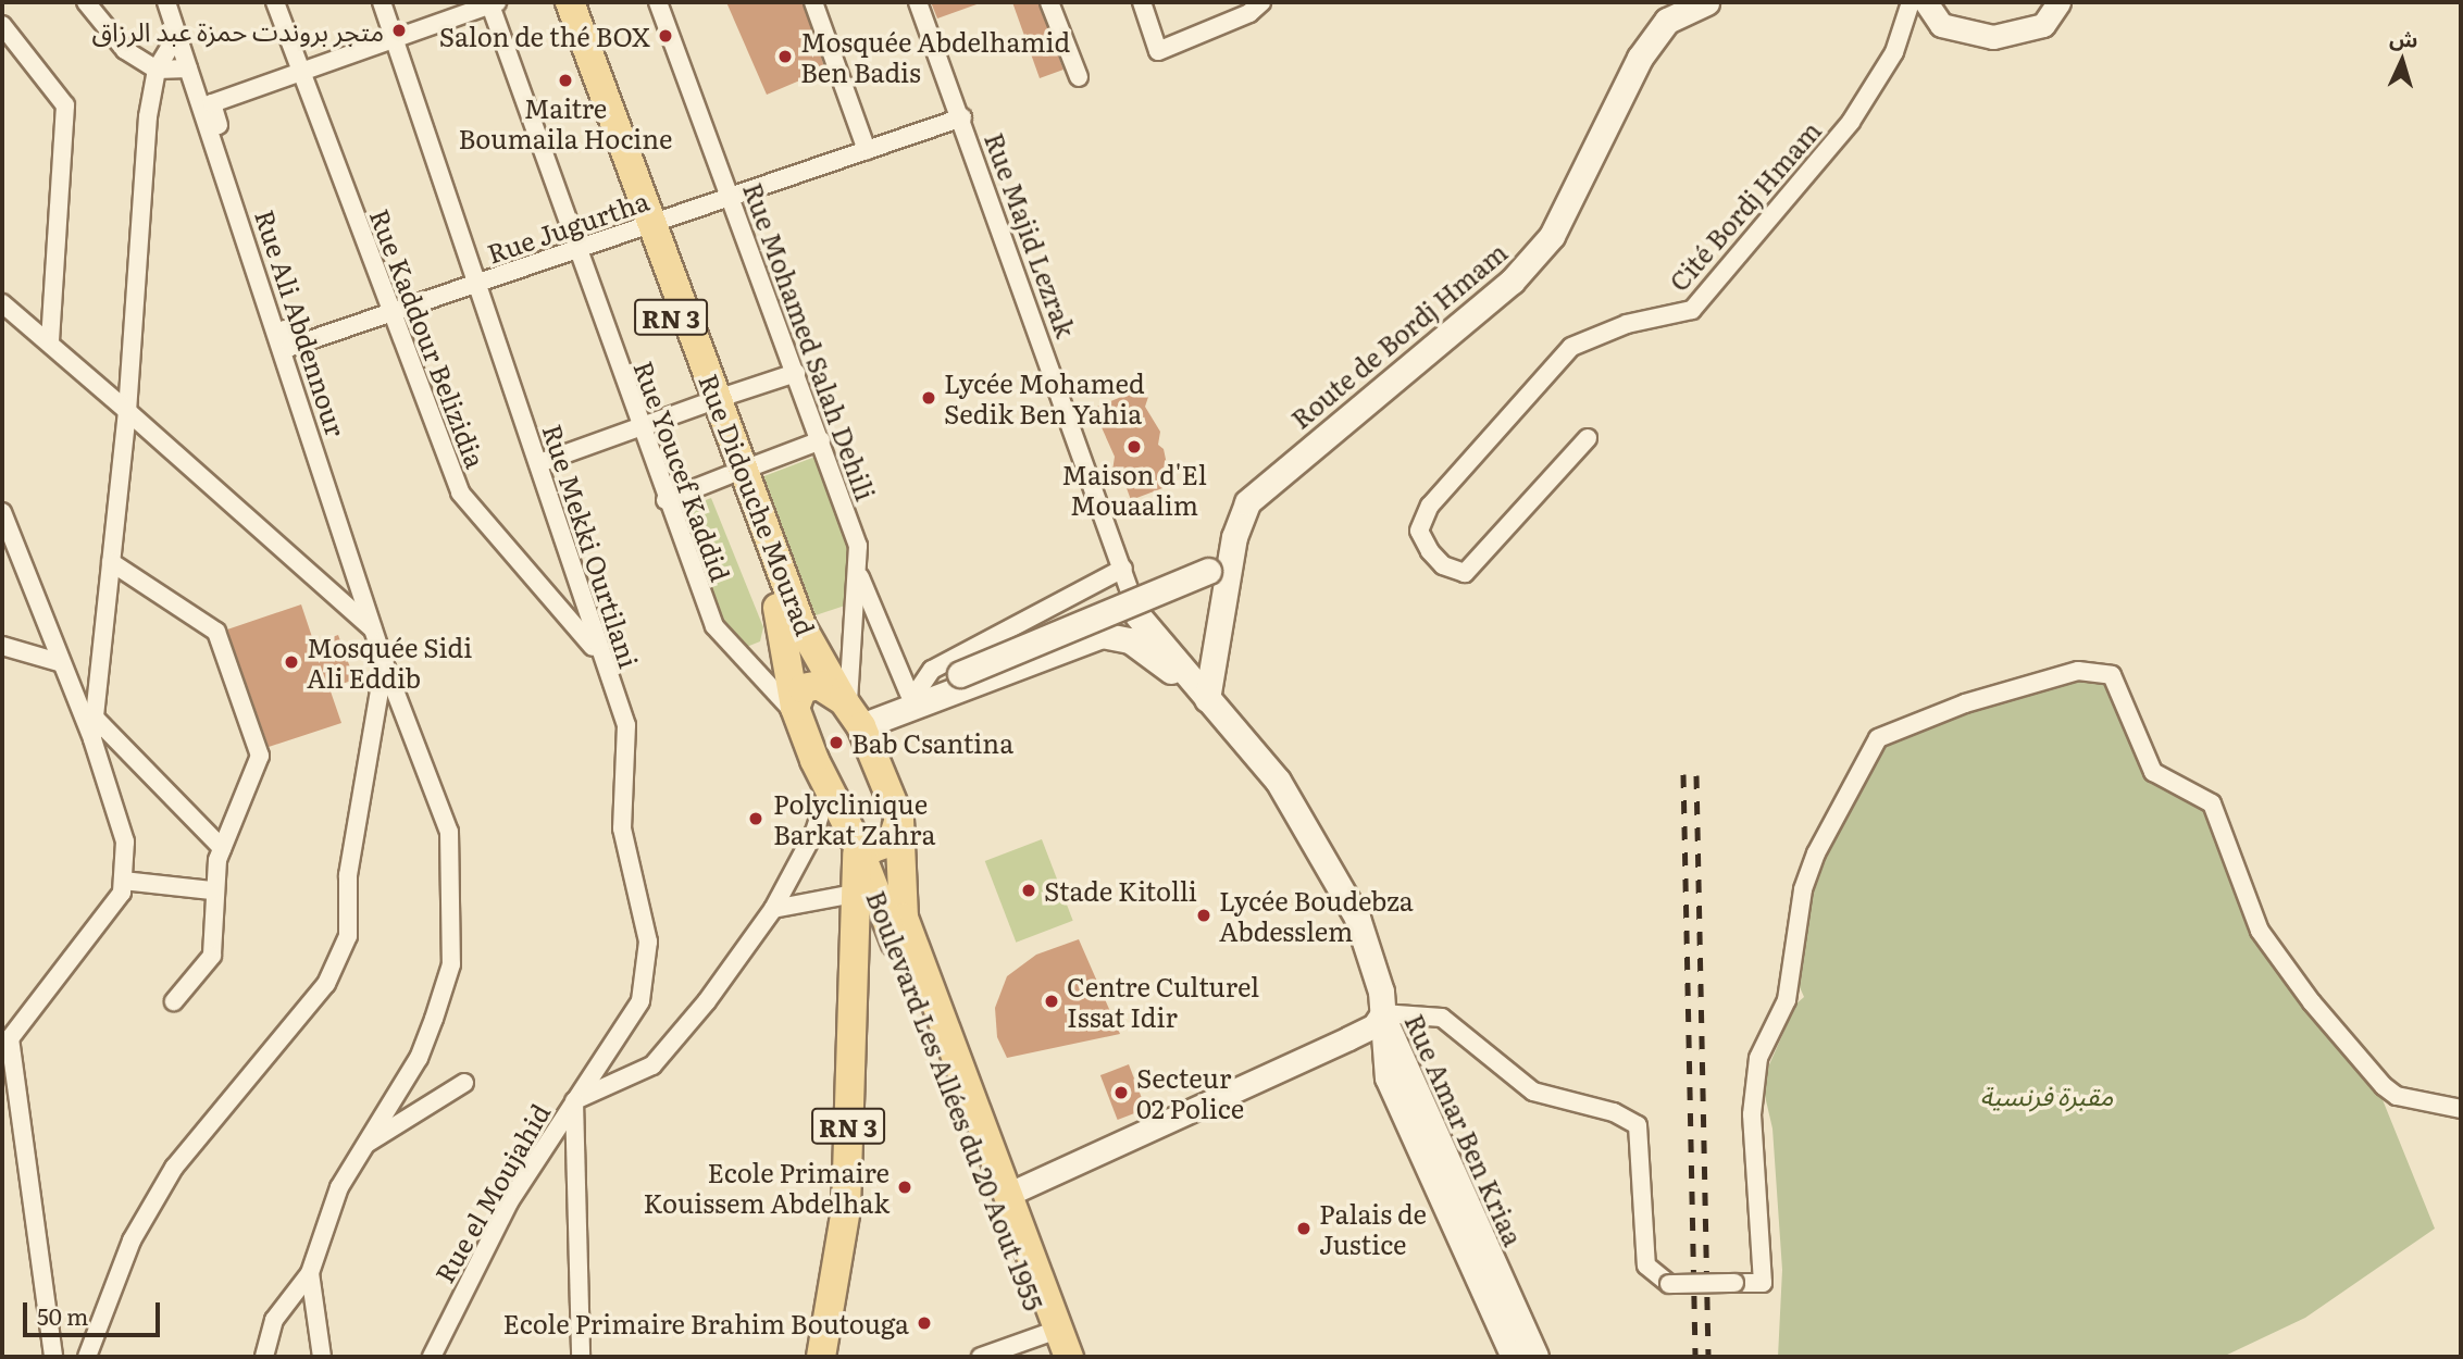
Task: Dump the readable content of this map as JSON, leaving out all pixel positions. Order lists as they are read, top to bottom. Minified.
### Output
{"streets":{"main road":["RN 3","Route de Bordj Hmam","Rue Didouche Mourad","Boulevard Les Allées du 20 Aout 1955","Rue Amar Ben Kriaa"],"street":["Cité Bordj Hmam","Rue Jugurtha","Rue Majid Lezrak","Rue Ali Abdennour","Rue Kaddour Belizidia","Rue Mohamed Salah Dehili","Rue Youcef Kaddid","Rue Mekki Ourtilani","Rue el Moujahid"]},"crossings":[["Rue Jugurtha","Rue Majid Lezrak"],["Rue Jugurtha","Rue Ali Abdennour"],["Rue Jugurtha","Rue Kaddour Belizidia"],["Rue Jugurtha","Rue Mohamed Salah Dehili"],["Rue Jugurtha","Rue Youcef Kaddid"],["Rue Jugurtha","Rue Didouche Mourad"],["Rue Jugurtha","Rue Mekki Ourtilani"],["RN 3","Rue Didouche Mourad"],["RN 3","Boulevard Les Allées du 20 Aout 1955"],["Rue Kaddour Belizidia","Rue Mekki Ourtilani"],["Rue Mohamed Salah Dehili","Rue Didouche Mourad"],["Rue Youcef Kaddid","Rue Didouche Mourad"],["Rue Didouche Mourad","Boulevard Les Allées du 20 Aout 1955"],["Rue Didouche Mourad","Rue el Moujahid"],["Rue Mekki Ourtilani","Rue el Moujahid"]],"parks":["مقبرة فرنسية"],"places":["متجر بروندت حمزة عبد الرزاق","Salon de thé BOX","Mosquée Abdelhamid Ben Badis","Maitre Boumaila Hocine","Lycée Mohamed Sedik Ben Yahia","Maison d'El Mouaalim","Mosquée Sidi Ali Eddib","Bab Csantina","Polyclinique Barkat Zahra","Stade Kitolli","Lycée Boudebza Abdesslem","Centre Culturel Issat Idir","Secteur 02 Police","Ecole Primaire Kouissem Abdelhak","Palais de Justice","Ecole Primaire Brahim Boutouga"],"scale_bar":"50 m","north":"top"}
